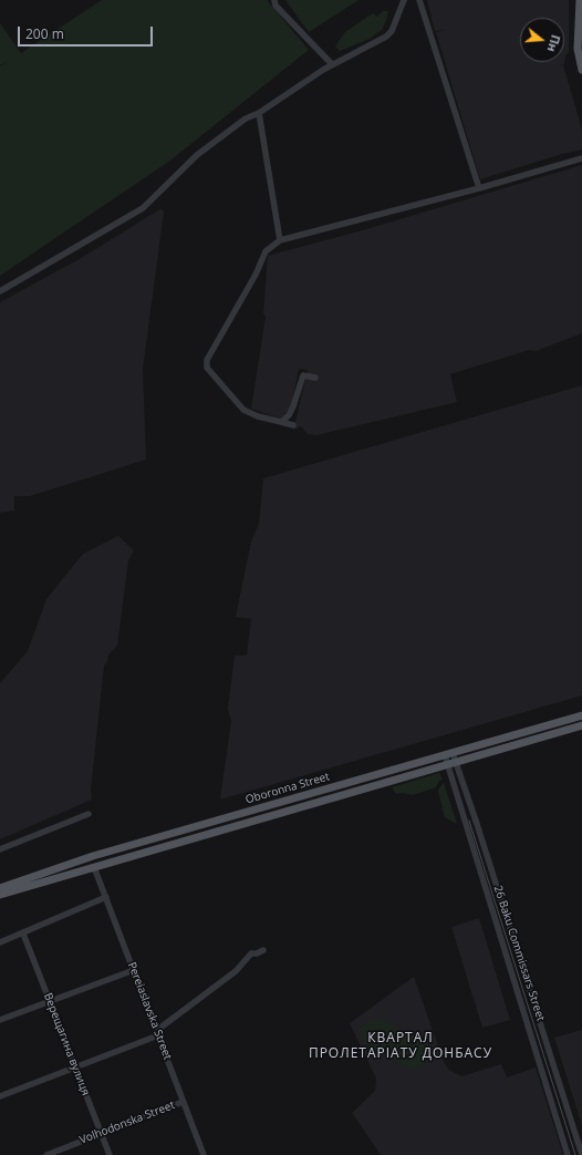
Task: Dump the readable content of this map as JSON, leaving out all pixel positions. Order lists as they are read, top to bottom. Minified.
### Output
{"streets":{"main road":["Oboronna Street"],"street":["26 Baku Commissars Street","Pereiaslavska Street","Верещагина вулиця","Volhodonska Street"]},"crossings":[["Oboronna Street","26 Baku Commissars Street"],["Oboronna Street","Pereiaslavska Street"],["Pereiaslavska Street","Volhodonska Street"],["Верещагина вулиця","Volhodonska Street"]],"districts":["КВАРТАЛ ПРОЛЕТАРІАТУ ДОНБАСУ"],"scale_bar":"200 m","north":"right"}
